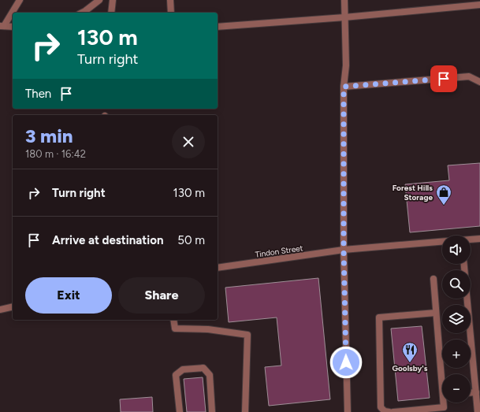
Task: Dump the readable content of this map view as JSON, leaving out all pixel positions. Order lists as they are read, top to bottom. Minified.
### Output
{"streets":{"street":["Tindon Street"]},"places":{"shop":["Forest Hills Storage"],"restaurant":["Goolsby's"]},"page":{"turn":["130 m","Turn right"],"then":"Then","heading":["3 min","180 m · 16:42"],"list":[{"name":"Turn right","value":"130 m"},{"name":"Arrive at destination","value":"50 m"}],"map_buttons":["+","−"],"buttons":["Exit","Share"]}}
